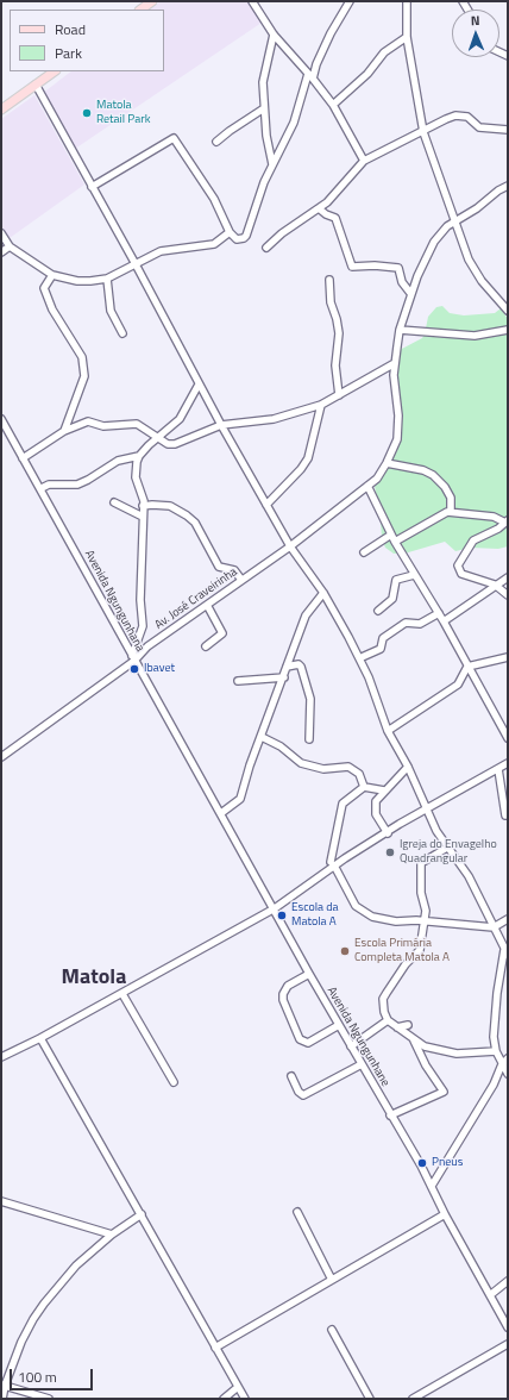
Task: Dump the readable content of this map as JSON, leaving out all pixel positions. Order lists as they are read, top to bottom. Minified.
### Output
{"streets":{"street":["Av. José Craveirinha","Avenida Ngungunhana","Avenida Ngungunhane"]},"crossings":[["Av. José Craveirinha","Avenida Ngungunhana"],["Avenida Ngungunhana","Avenida Ngungunhane"]],"districts":["Matola"],"places":["Matola Retail Park","Ibavet","Igreja do Envagelho Quadrangular","Escola da Matola A","Escola Primária Completa Matola A","Pneus"],"legend":["Road","Park"],"scale_bar":"100 m","north":"top"}
